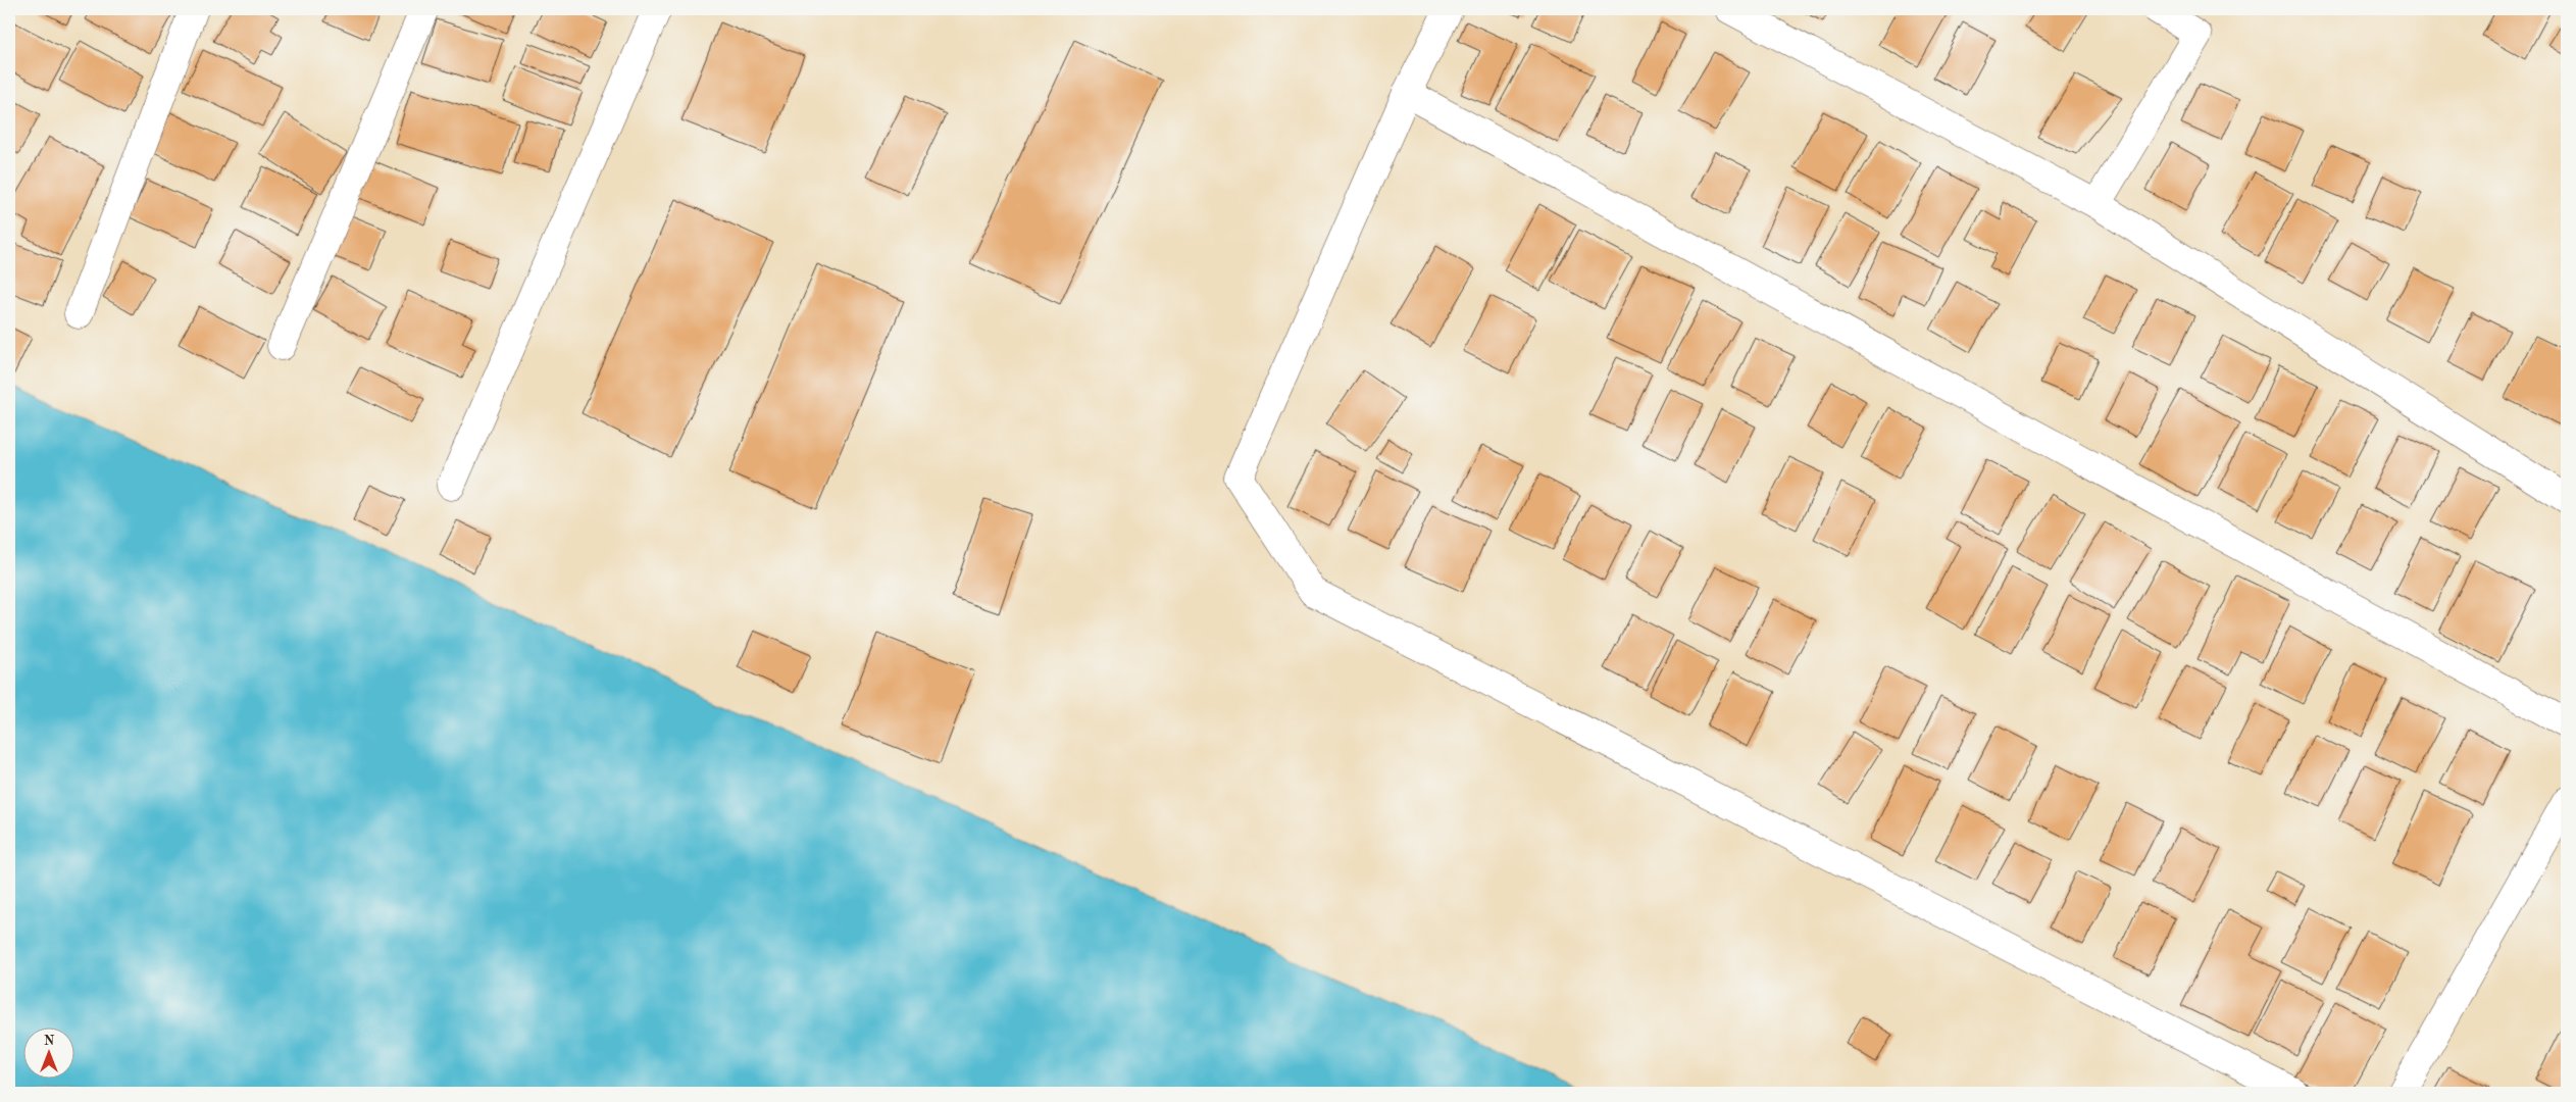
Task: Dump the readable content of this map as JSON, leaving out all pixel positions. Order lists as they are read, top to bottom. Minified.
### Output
{"north":"top"}
